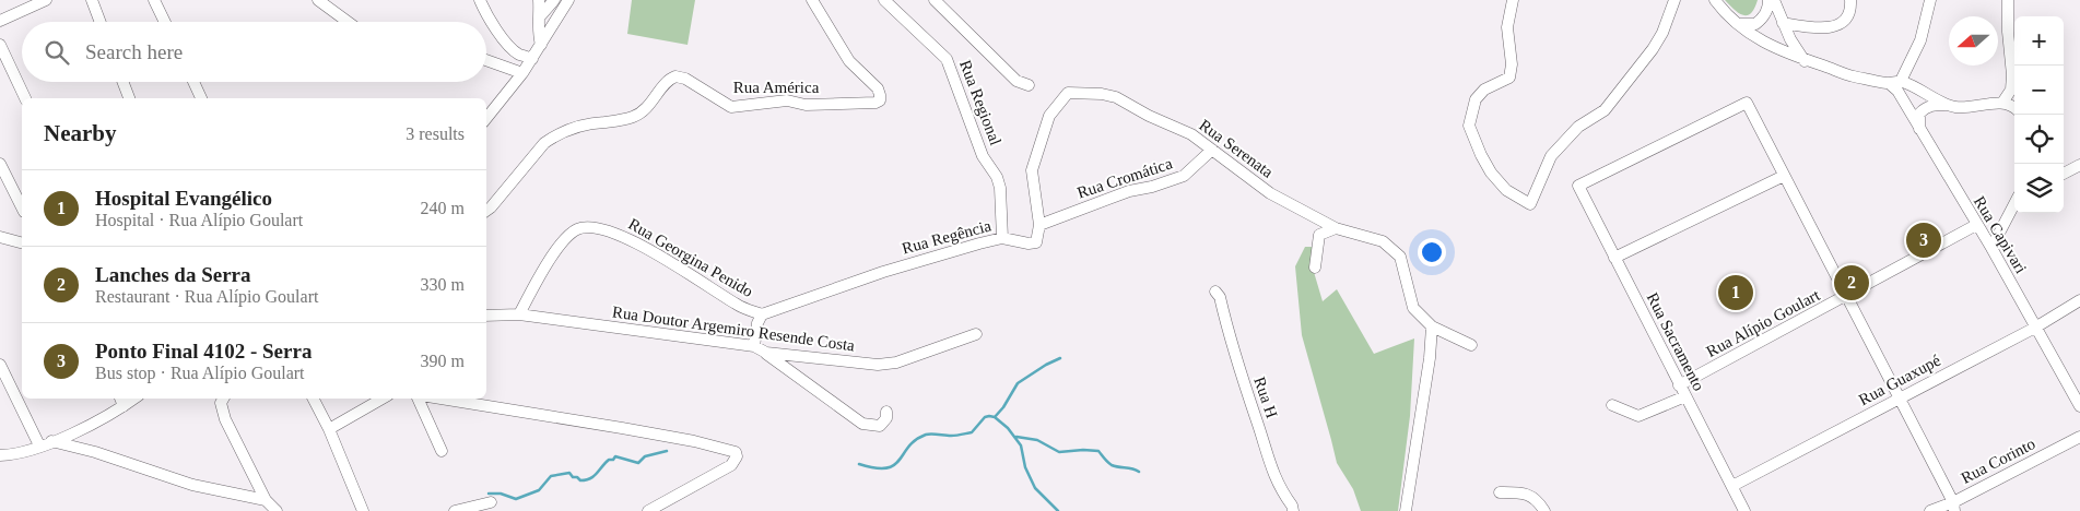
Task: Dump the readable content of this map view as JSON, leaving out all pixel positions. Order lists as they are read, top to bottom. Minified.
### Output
{"streets":{"street":["Rua América","Rua Regional","Rua Serenata","Rua Cromática","Rua Capivari","Rua Regência","Rua Georgina Penido","Rua Alípio Goulart","Rua Doutor Argemiro Resende Costa","Rua Sacramento","Rua Guaxupé","Rua H","Rua Corinto"]},"crossings":[["Rua Regional","Rua Regência"],["Rua Serenata","Rua Cromática"],["Rua Serenata","Rua Regência"],["Rua Cromática","Rua Regência"],["Rua Capivari","Rua Alípio Goulart"],["Rua Capivari","Rua Guaxupé"],["Rua Regência","Rua Georgina Penido"],["Rua Georgina Penido","Rua Doutor Argemiro Resende Costa"],["Rua Alípio Goulart","Rua Sacramento"],["Rua Sacramento","Rua Guaxupé"]],"north":"left","page":{"map_buttons":["+","−"],"search":"Search here","heading":["Nearby","3 results"],"list":[{"mark":"1","name":"Hospital Evangélico","note":"Hospital · Rua Alípio Goulart","value":"240 m"},{"mark":"2","name":"Lanches da Serra","note":"Restaurant · Rua Alípio Goulart","value":"330 m"},{"mark":"3","name":"Ponto Final 4102 - Serra","note":"Bus stop · Rua Alípio Goulart","value":"390 m"}],"pins":["3","2","1"]}}
